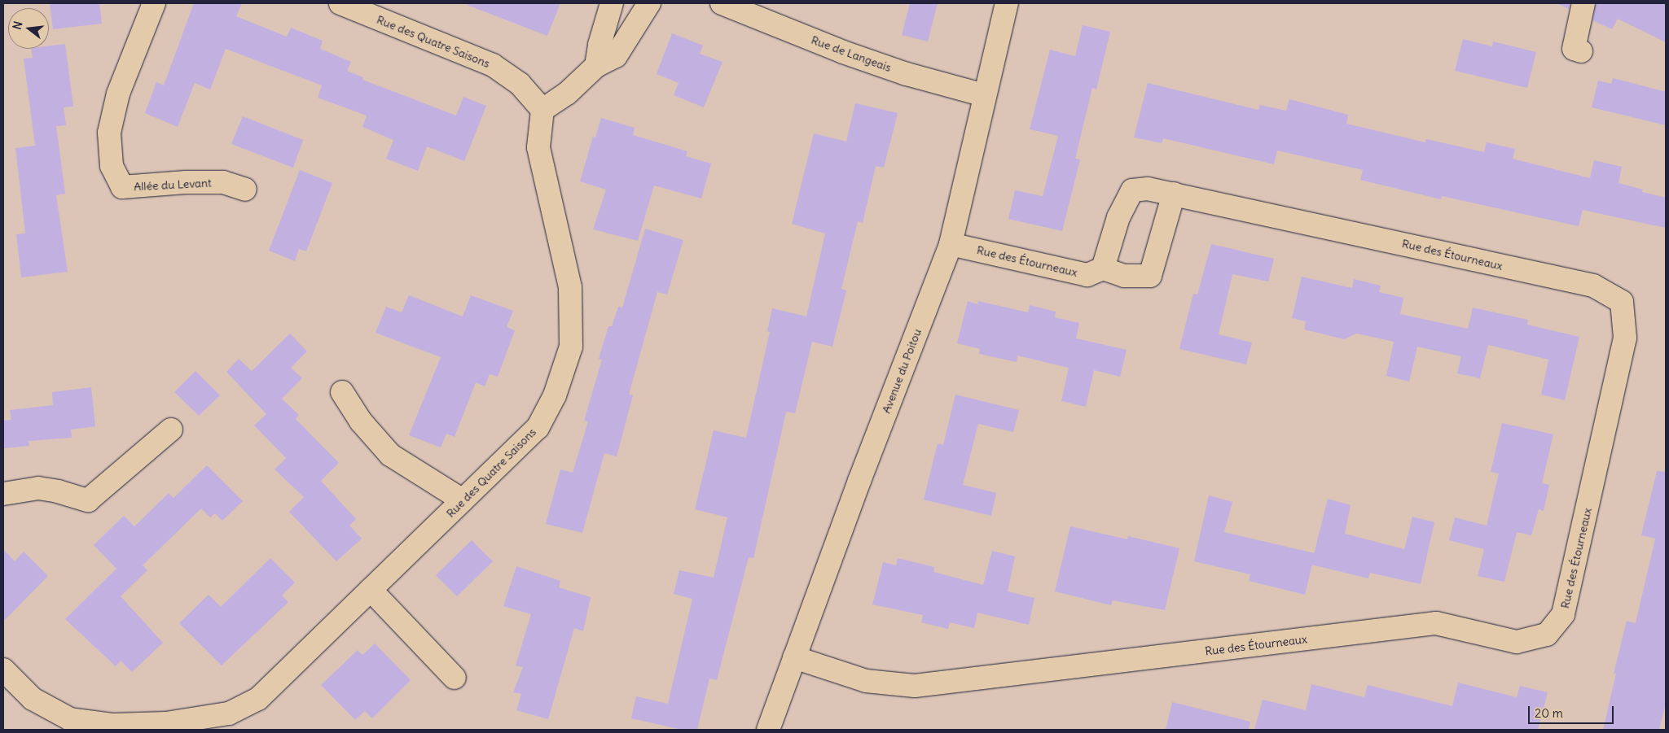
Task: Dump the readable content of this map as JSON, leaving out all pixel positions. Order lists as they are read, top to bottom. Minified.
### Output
{"streets":{"street":["Rue des Quatre Saisons","Rue de Langeais","Allée du Levant","Rue des Étourneaux","Avenue du Poitou"]},"crossings":[["Rue de Langeais","Avenue du Poitou"],["Rue des Étourneaux","Avenue du Poitou"]],"scale_bar":"20 m","north":"left"}
